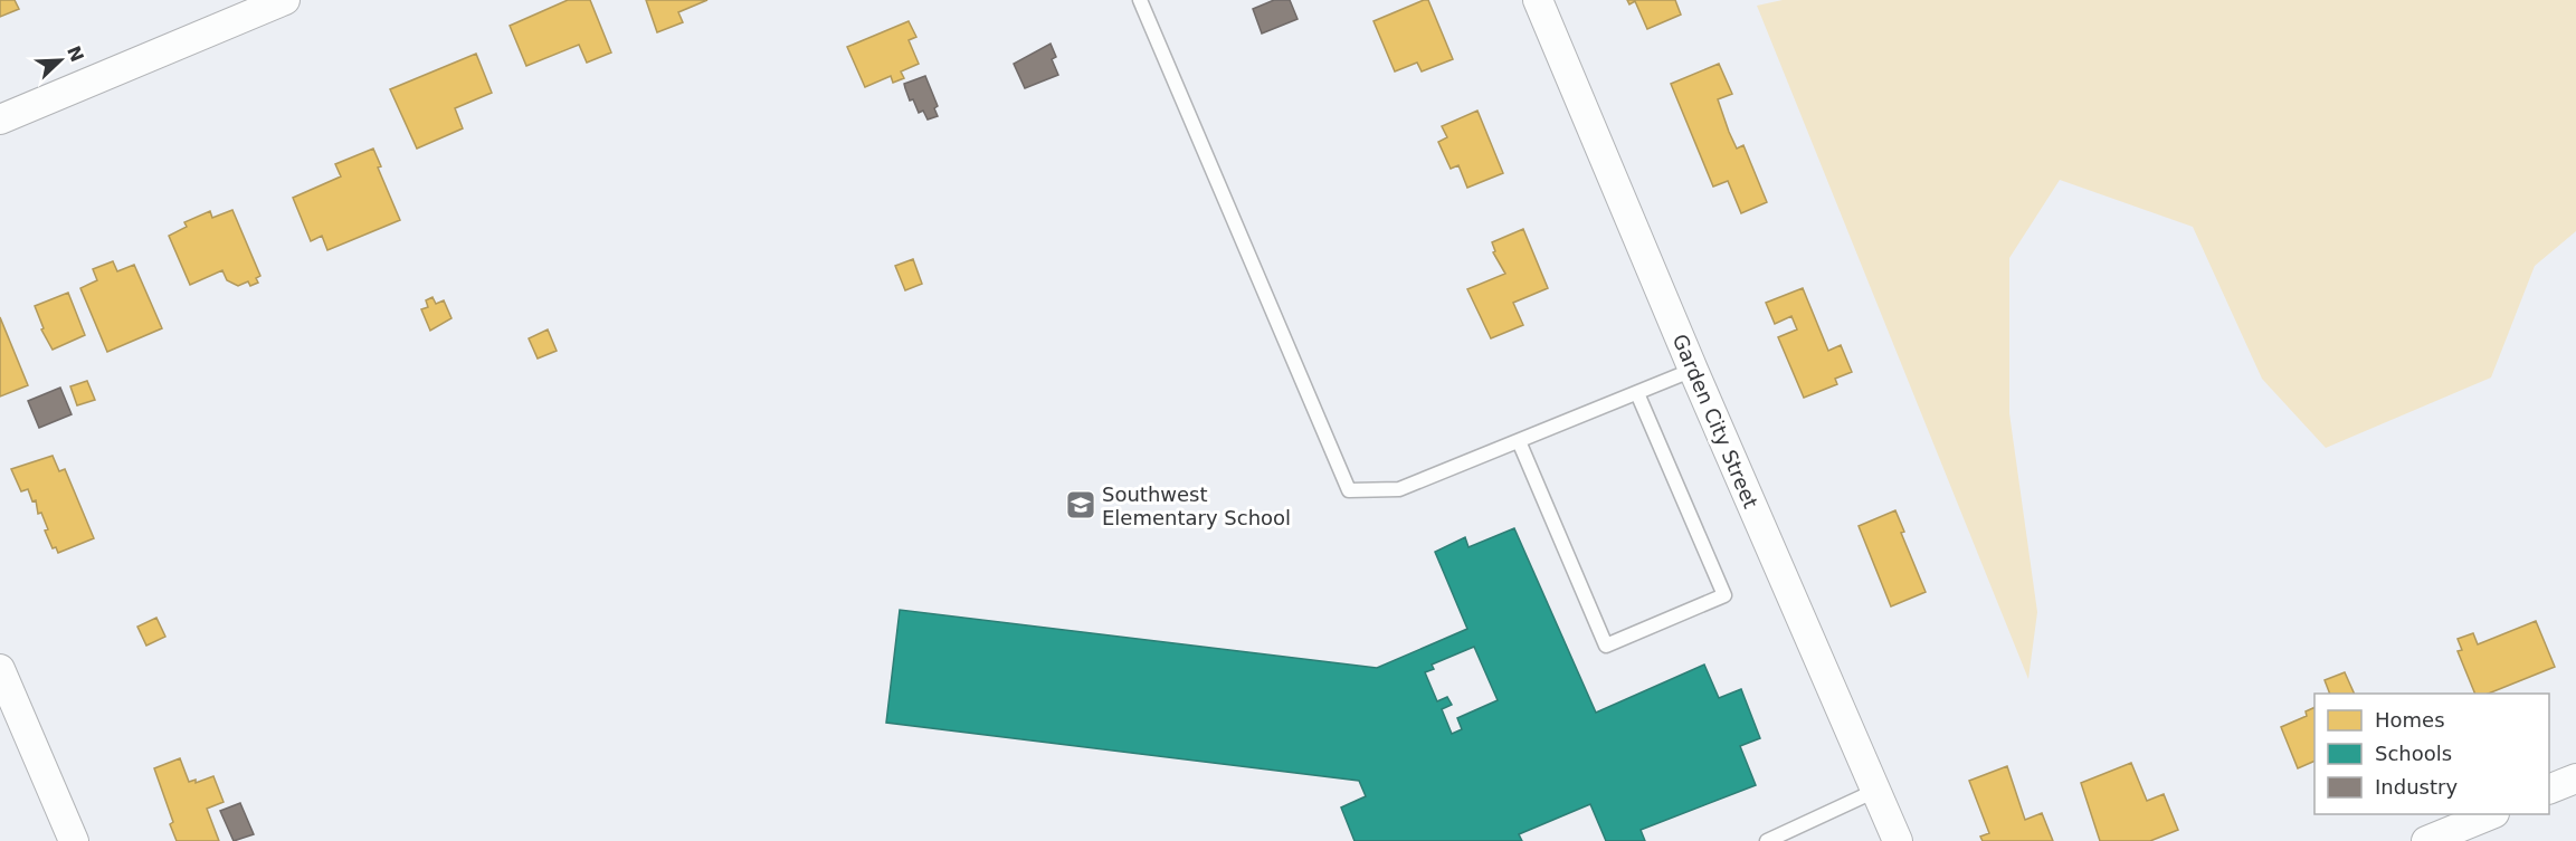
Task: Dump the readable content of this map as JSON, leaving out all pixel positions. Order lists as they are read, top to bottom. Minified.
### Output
{"streets":{"street":["Garden City Street"]},"places":{"school or university":["Southwest Elementary School"]},"legend":["Homes","Schools","Industry"],"north":"top right"}
